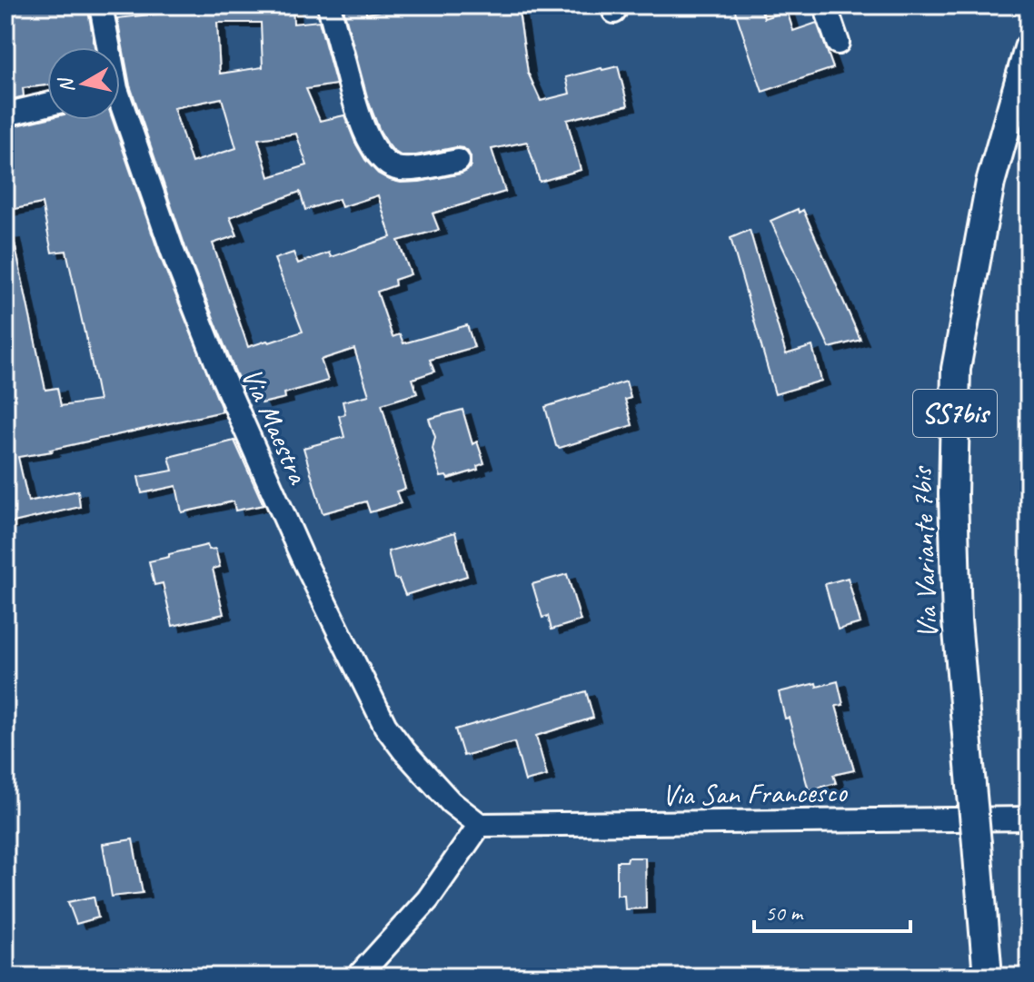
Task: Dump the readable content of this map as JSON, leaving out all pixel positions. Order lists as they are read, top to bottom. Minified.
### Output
{"streets":{"main road":["SS7bis","Via Variante 7bis"],"street":["Via Maestra","Via San Francesco"]},"crossings":[["Via Maestra","Via San Francesco"]],"scale_bar":"50 m","north":"left"}
